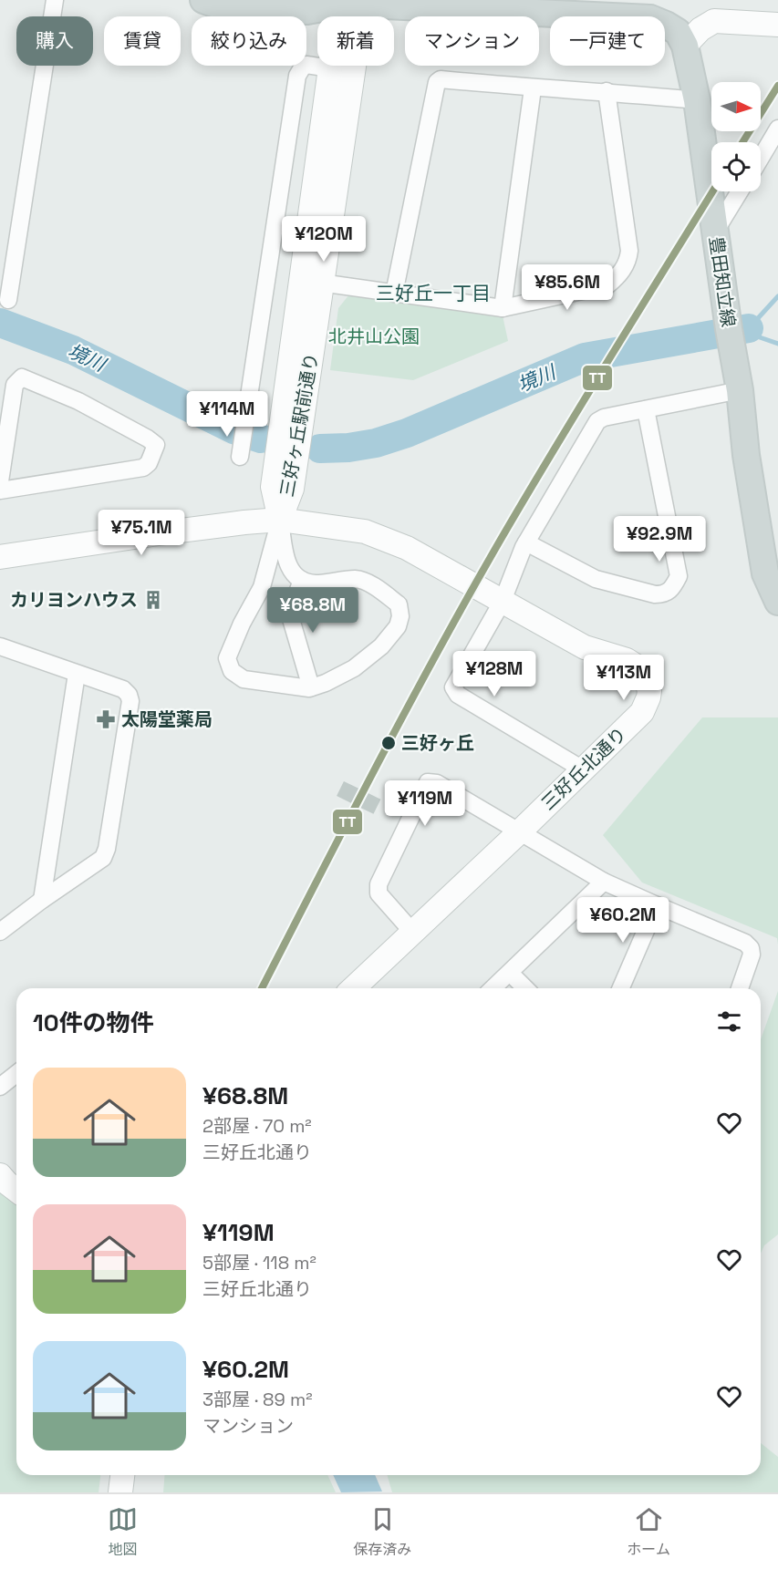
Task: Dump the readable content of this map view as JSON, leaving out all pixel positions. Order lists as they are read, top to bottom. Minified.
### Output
{"streets":{"main road":["豊田知立線"],"street":["三好ヶ丘駅前通り","三好丘北通り"]},"crossings":[["豊田知立線","三好ヶ丘駅前通り"],["三好ヶ丘駅前通り","三好丘北通り"]],"districts":["三好丘一丁目"],"water":["境川"],"parks":["北井山公園"],"places":{"building":["カリヨンハウス"],"pharmacy":["太陽堂薬局"],"other":["三好ヶ丘"]},"lines":["transit line TT"],"north":"right","page":{"chip":["購入","賃貸","絞り込み","新着","マンション","一戸建て"],"price":["¥120M","¥85.6M","¥114M","¥75.1M","¥92.9M","¥68.8M","¥128M","¥113M","¥119M","¥60.2M"],"heading":"10件の物件","list":[{"name":"¥68.8M","note":"2部屋 · 70 m² · 三好丘北通り"},{"name":"¥119M","note":"5部屋 · 118 m² · 三好丘北通り"},{"name":"¥60.2M","note":"3部屋 · 89 m² · マンション"}],"tabs":["地図","保存済み","ホーム"]}}
